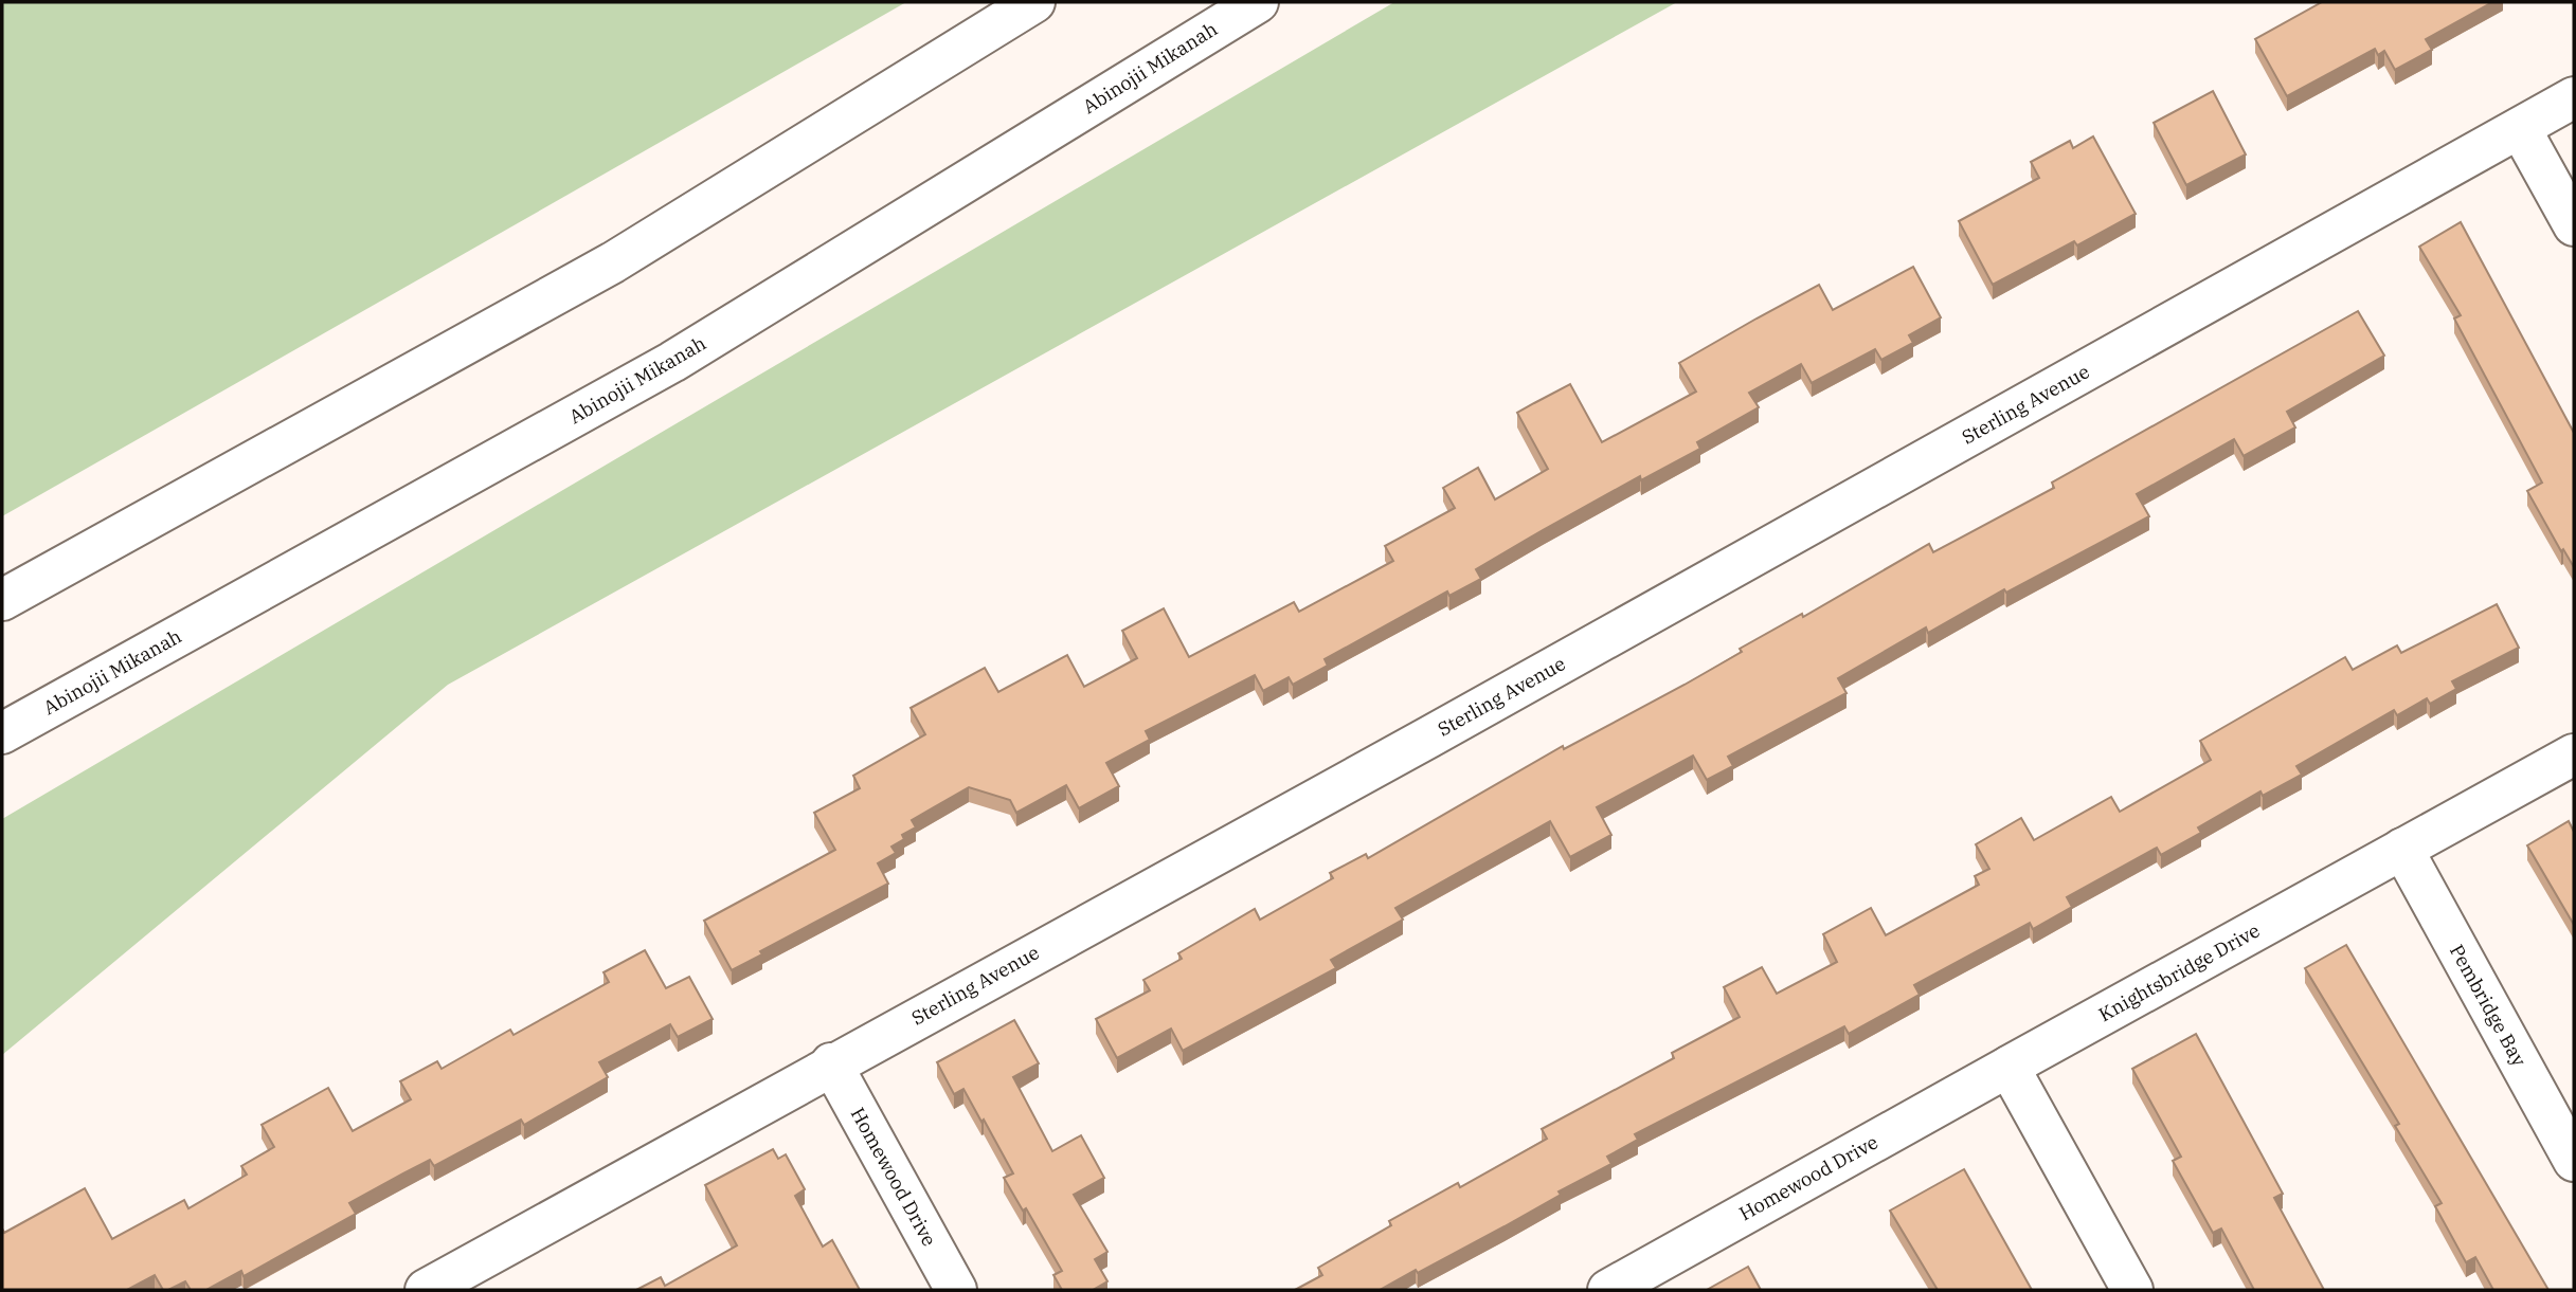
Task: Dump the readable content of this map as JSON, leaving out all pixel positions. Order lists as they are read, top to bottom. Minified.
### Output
{"streets":{"street":["Abinojii Mikanah","Sterling Avenue","Knightsbridge Drive","Pembridge Bay","Homewood Drive"]},"crossings":[["Sterling Avenue","Homewood Drive"],["Knightsbridge Drive","Pembridge Bay"],["Knightsbridge Drive","Homewood Drive"]]}
